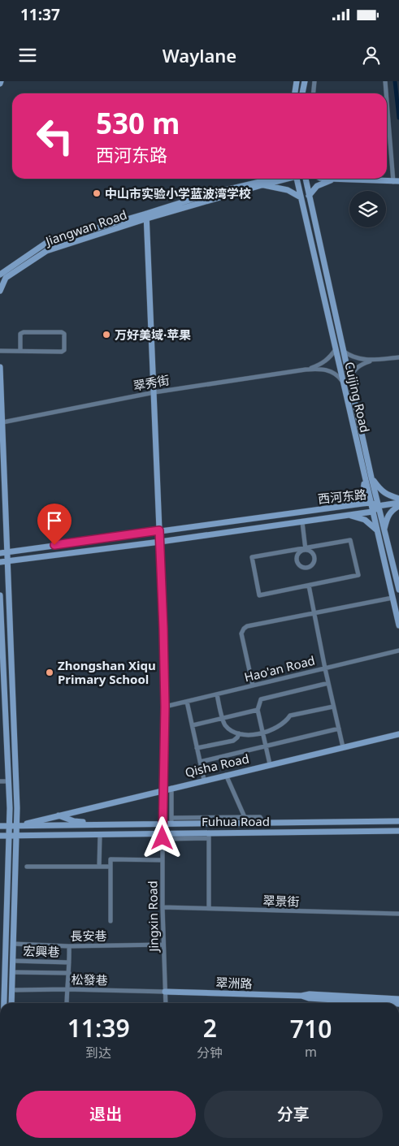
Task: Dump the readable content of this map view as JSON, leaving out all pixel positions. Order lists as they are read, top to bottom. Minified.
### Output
{"streets":{"street":["Jiangwan Road","翠秀街","Cuijing Road","西河东路","Hao'an Road","Qisha Road","Fuhua Road","翠景街","Jingxin Road","長安巷","宏興巷","松發巷","翠洲路"]},"crossings":[["Cuijing Road","西河东路"],["Qisha Road","Fuhua Road"],["Fuhua Road","Jingxin Road"],["翠景街","Jingxin Road"],["Jingxin Road","長安巷"],["Jingxin Road","松發巷"],["Jingxin Road","翠洲路"],["松發巷","翠洲路"]],"places":["中山市实验小学蓝波湾学校","万好美域·苹果","Zhongshan Xiqu Primary School"],"page":{"status":"11:37","header":"Waylane","turn":["530 m","西河东路"],"eta":["11:39","到达","2","分钟","710","m"],"buttons":["退出","分享"]}}
